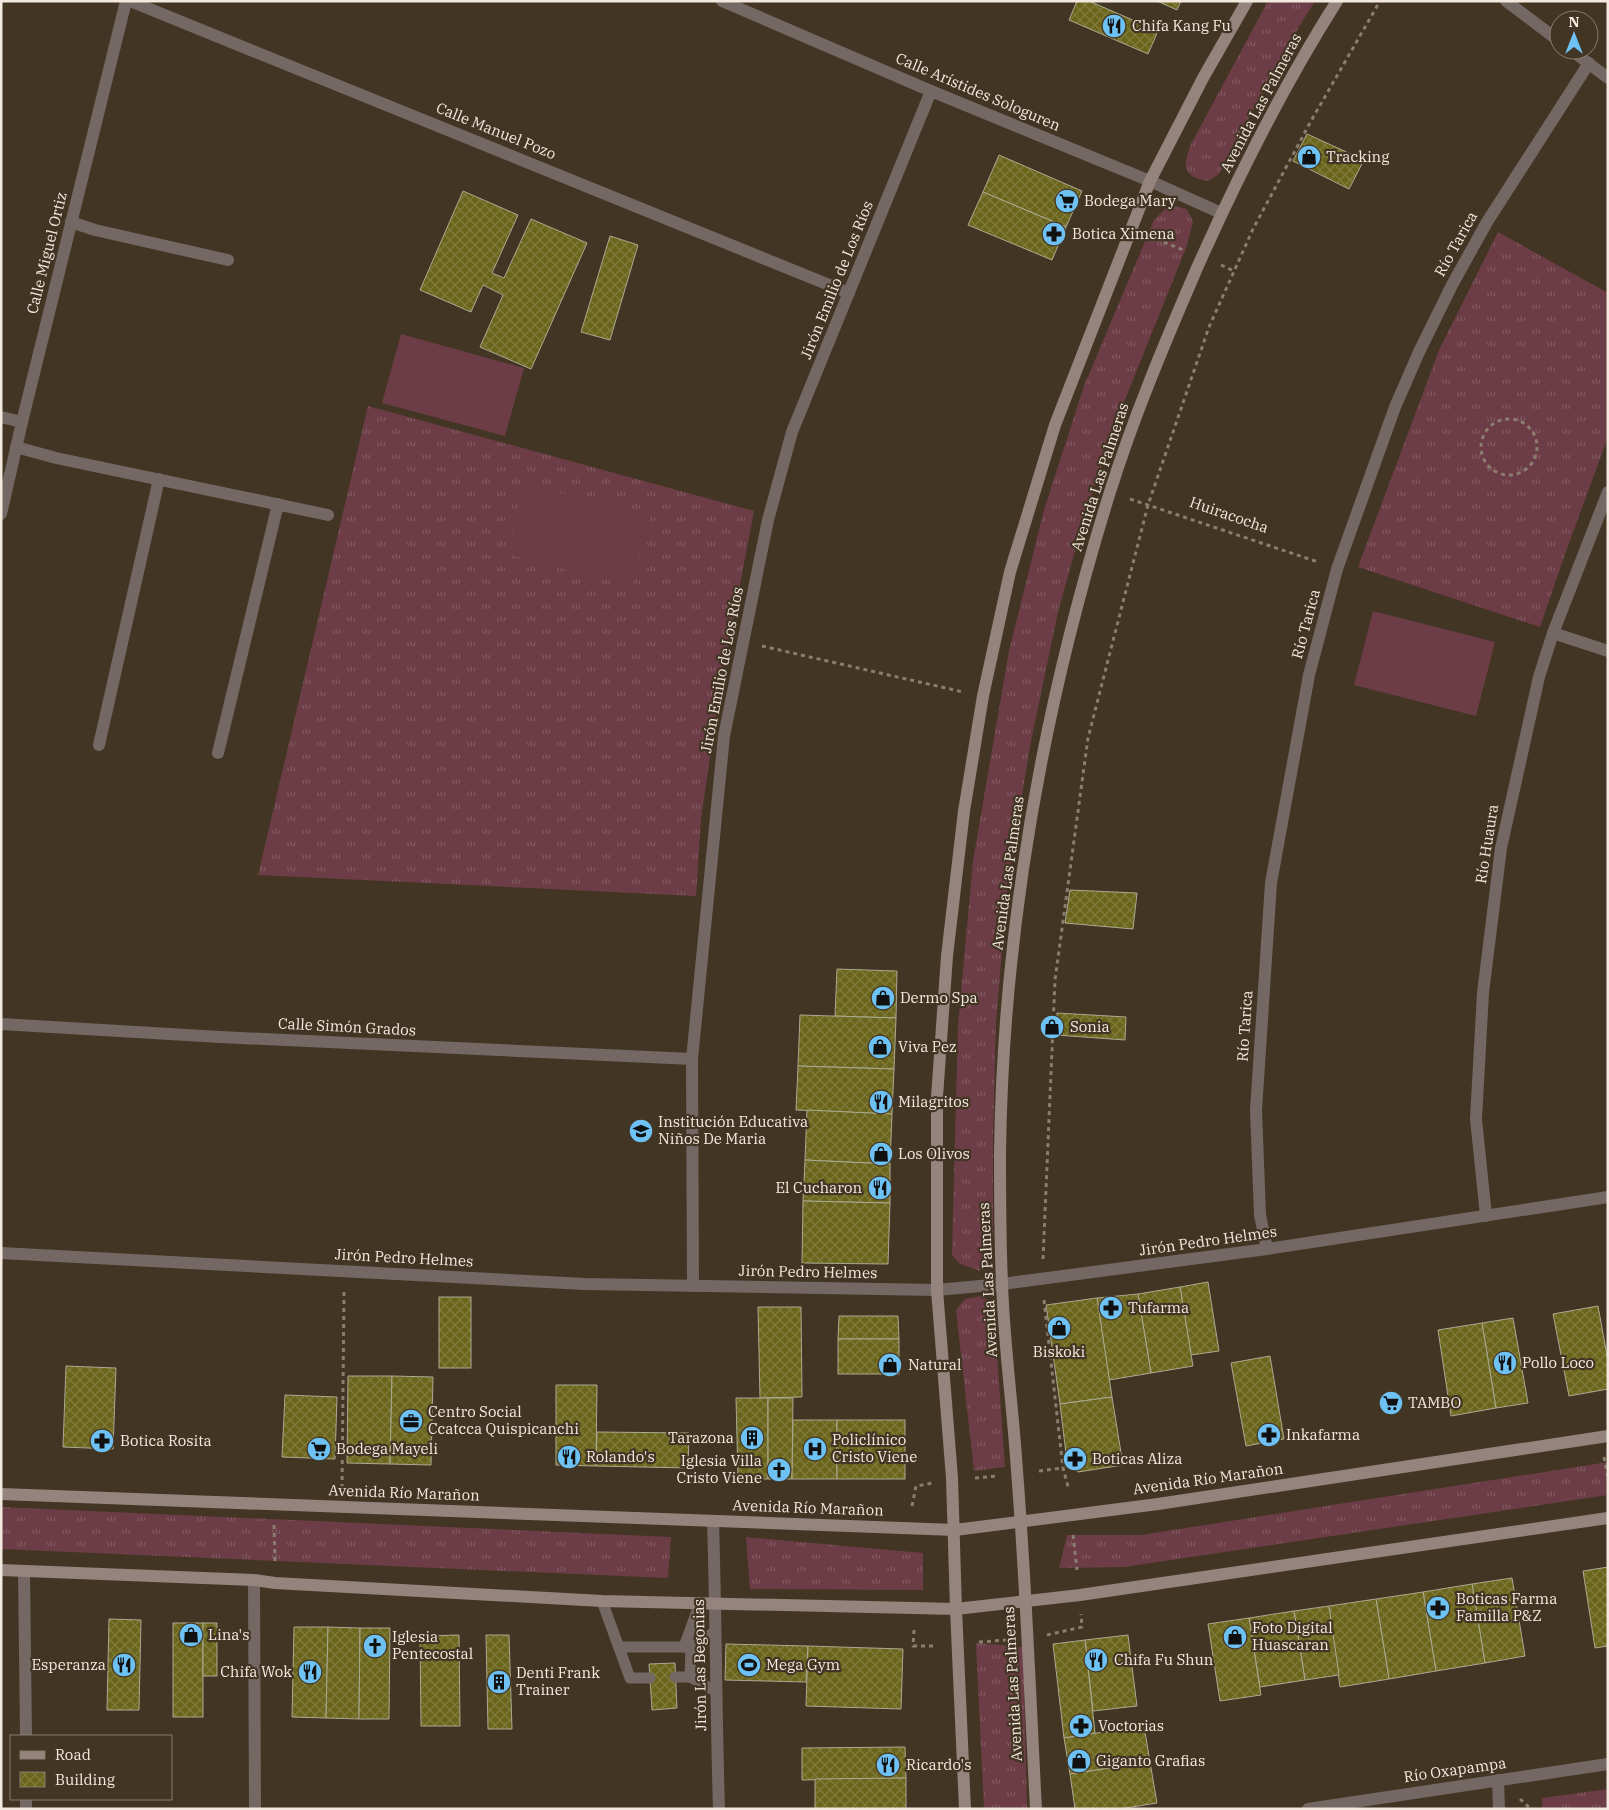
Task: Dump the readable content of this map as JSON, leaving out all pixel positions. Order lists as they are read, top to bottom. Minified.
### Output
{"streets":{"main road":["Avenida Las Palmeras","Avenida Río Marañon"],"street":["Calle Arístides Sologuren","Calle Manuel Pozo","Río Tarica","Calle Miguel Ortiz","Jirón Emilio de Los Ríos","Río Huaura","Calle Simón Grados","Jirón Pedro Helmes","Jirón Las Begonias","Río Oxapampa"],"path":["Huiracocha"]},"crossings":[["Calle Arístides Sologuren","Avenida Las Palmeras"],["Calle Arístides Sologuren","Jirón Emilio de Los Ríos"],["Avenida Las Palmeras","Huiracocha"],["Avenida Las Palmeras","Jirón Pedro Helmes"],["Avenida Las Palmeras","Avenida Río Marañon"],["Calle Manuel Pozo","Jirón Emilio de Los Ríos"],["Río Tarica","Huiracocha"],["Río Tarica","Jirón Pedro Helmes"],["Jirón Emilio de Los Ríos","Calle Simón Grados"],["Jirón Emilio de Los Ríos","Jirón Pedro Helmes"],["Río Huaura","Jirón Pedro Helmes"],["Avenida Río Marañon","Jirón Las Begonias"]],"places":{"restaurant":["Chifa Kang Fu","Milagritos","El Cucharon","Pollo Loco","Rolando's","Chifa Fu Shun","Esperanza","Chifa Wok","Ricardo's"],"shop":["Tracking","Dermo Spa","Sonia","Viva Pez","Los Olivos","Biskoki","Natural","Lina's","Foto Digital Huascaran","Giganto Grafias"],"supermarket":["Bodega Mary","TAMBO","Bodega Mayeli"],"pharmacy":["Botica Ximena","Tufarma","Inkafarma","Botica Rosita","Boticas Aliza","Boticas Farma Familla P&Z","Voctorias"],"school or university":["Institución Educativa Niños De Maria"],"office":["Centro Social Ccatcca Quispicanchi"],"building":["Tarazona","Denti Frank Trainer"],"hospital":["Policlínico Cristo Viene"],"church":["Iglesia Villa Cristo Viene","Iglesia Pentecostal"],"sports":["Mega Gym"]},"legend":["Road","Building"],"north":"top"}
